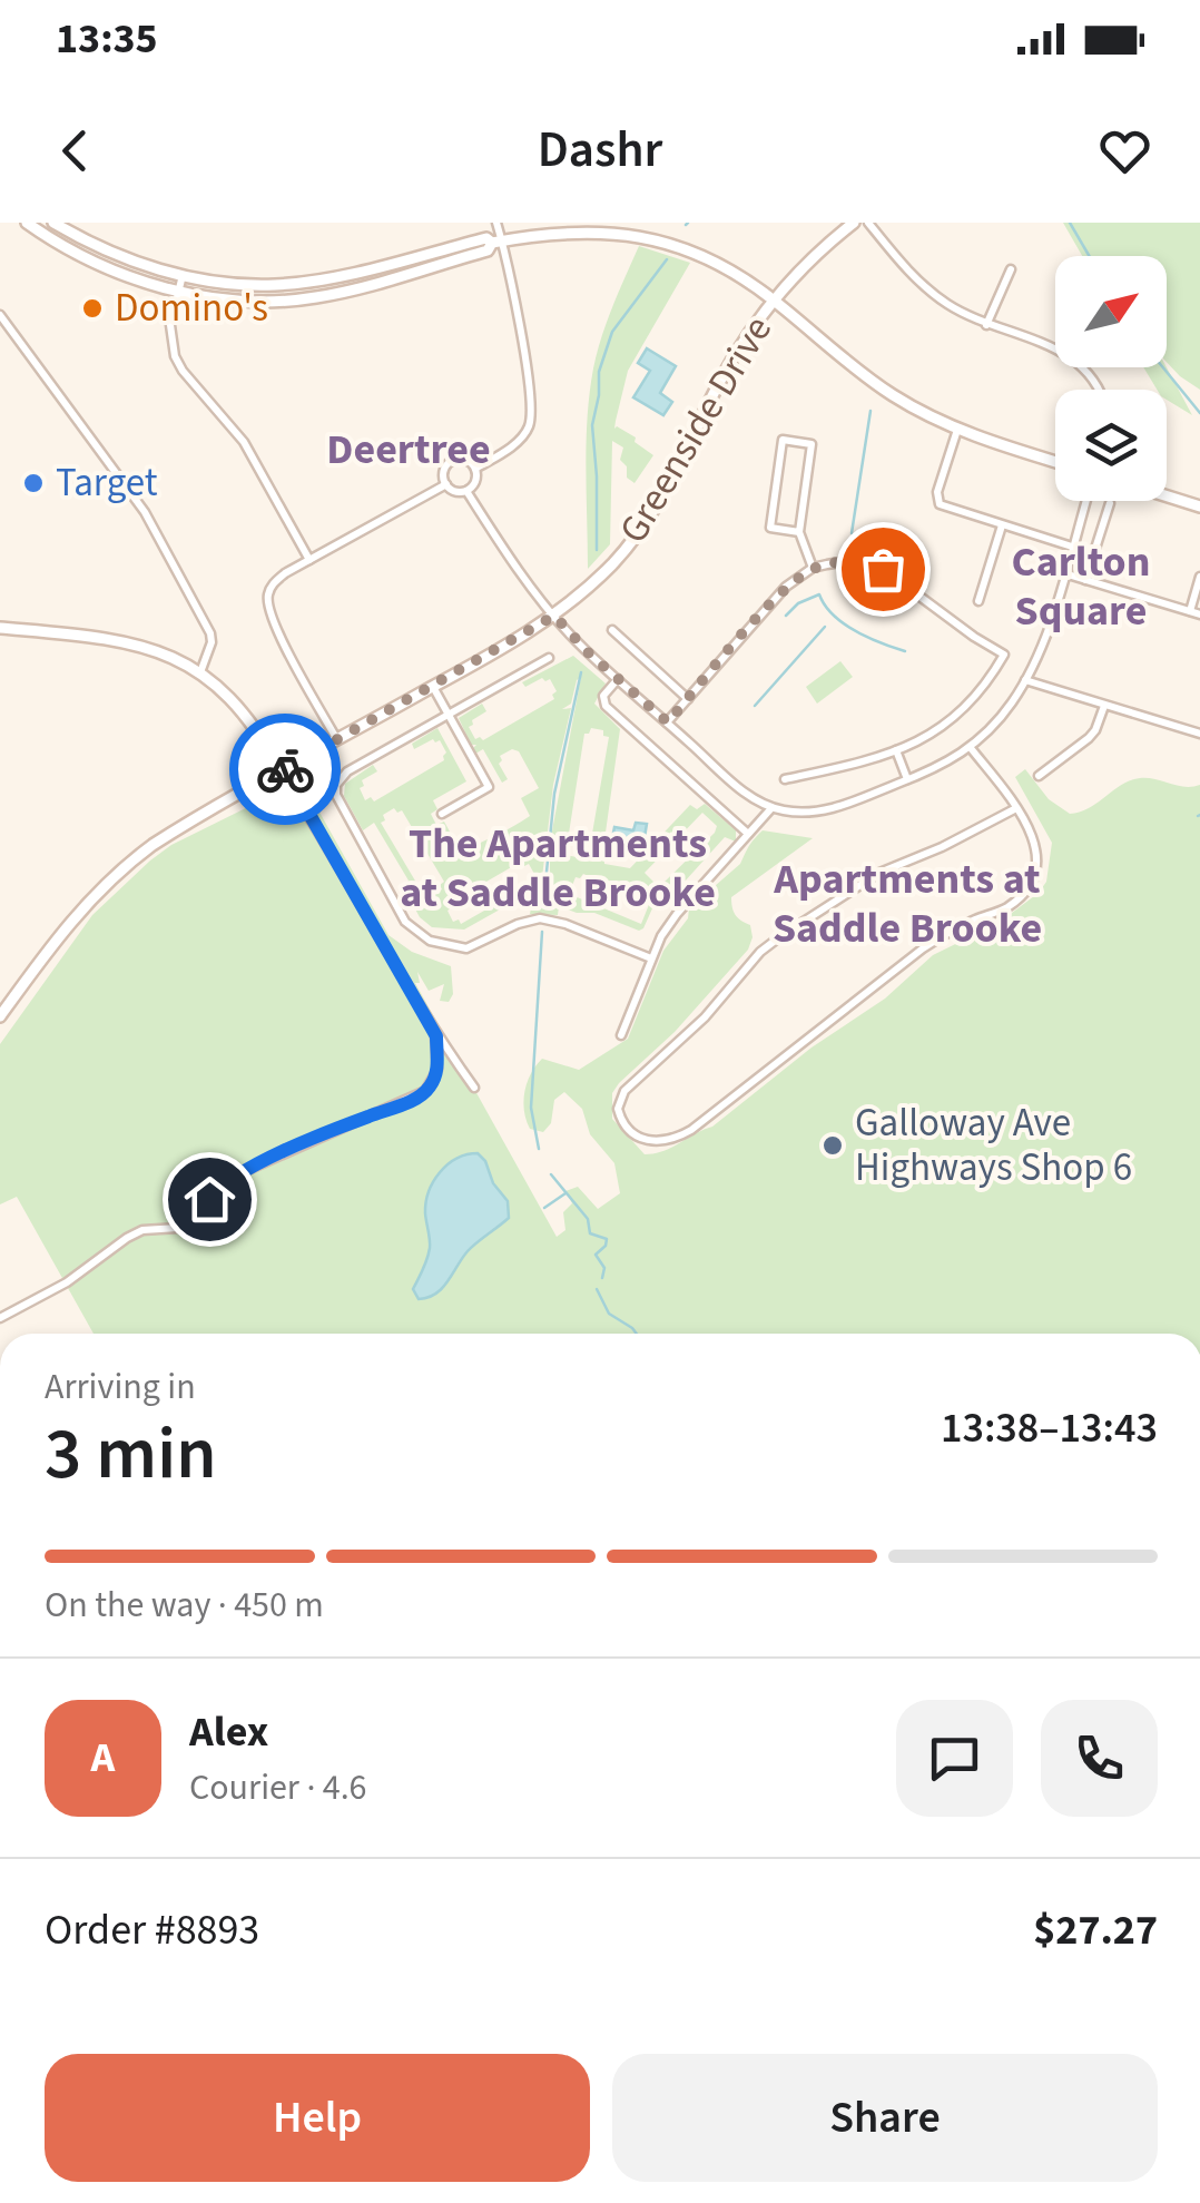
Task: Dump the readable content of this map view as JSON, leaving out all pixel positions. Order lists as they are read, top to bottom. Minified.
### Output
{"streets":{"street":["Greenside Drive"]},"districts":["Deertree","Carlton Square","The Apartments at Saddle Brooke","Apartments at Saddle Brooke"],"places":["Domino's","Target","Galloway Ave Highways Shop 6"],"north":"top right","page":{"status":"13:35","header":"Dashr","heading":["3 min","Arriving in","13:38–13:43"],"panel":["Alex","Courier · 4.6","Order #8893","$27.27"],"bar":"On the way · 450 m","round":"A","buttons":["Help","Share"]}}
